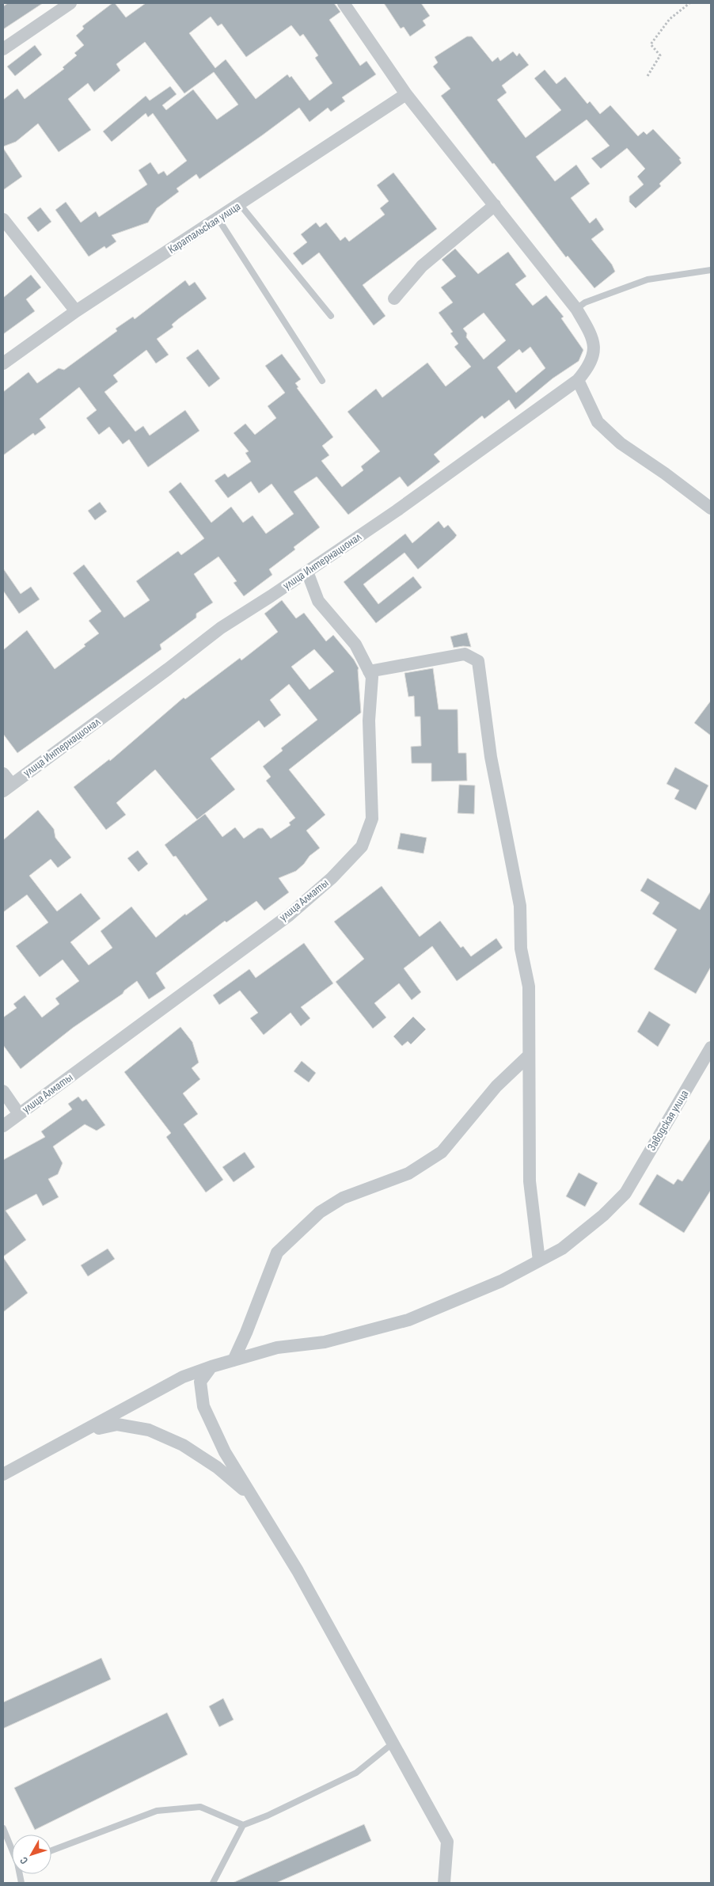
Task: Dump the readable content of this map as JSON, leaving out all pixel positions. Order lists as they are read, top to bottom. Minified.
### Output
{"streets":{"street":["Каратальская улица","улица Интернационал","улица Алматы","Заводская улица"]},"crossings":[["Каратальская улица","улица Интернационал"],["улица Интернационал","улица Алматы"]],"north":"bottom left"}
